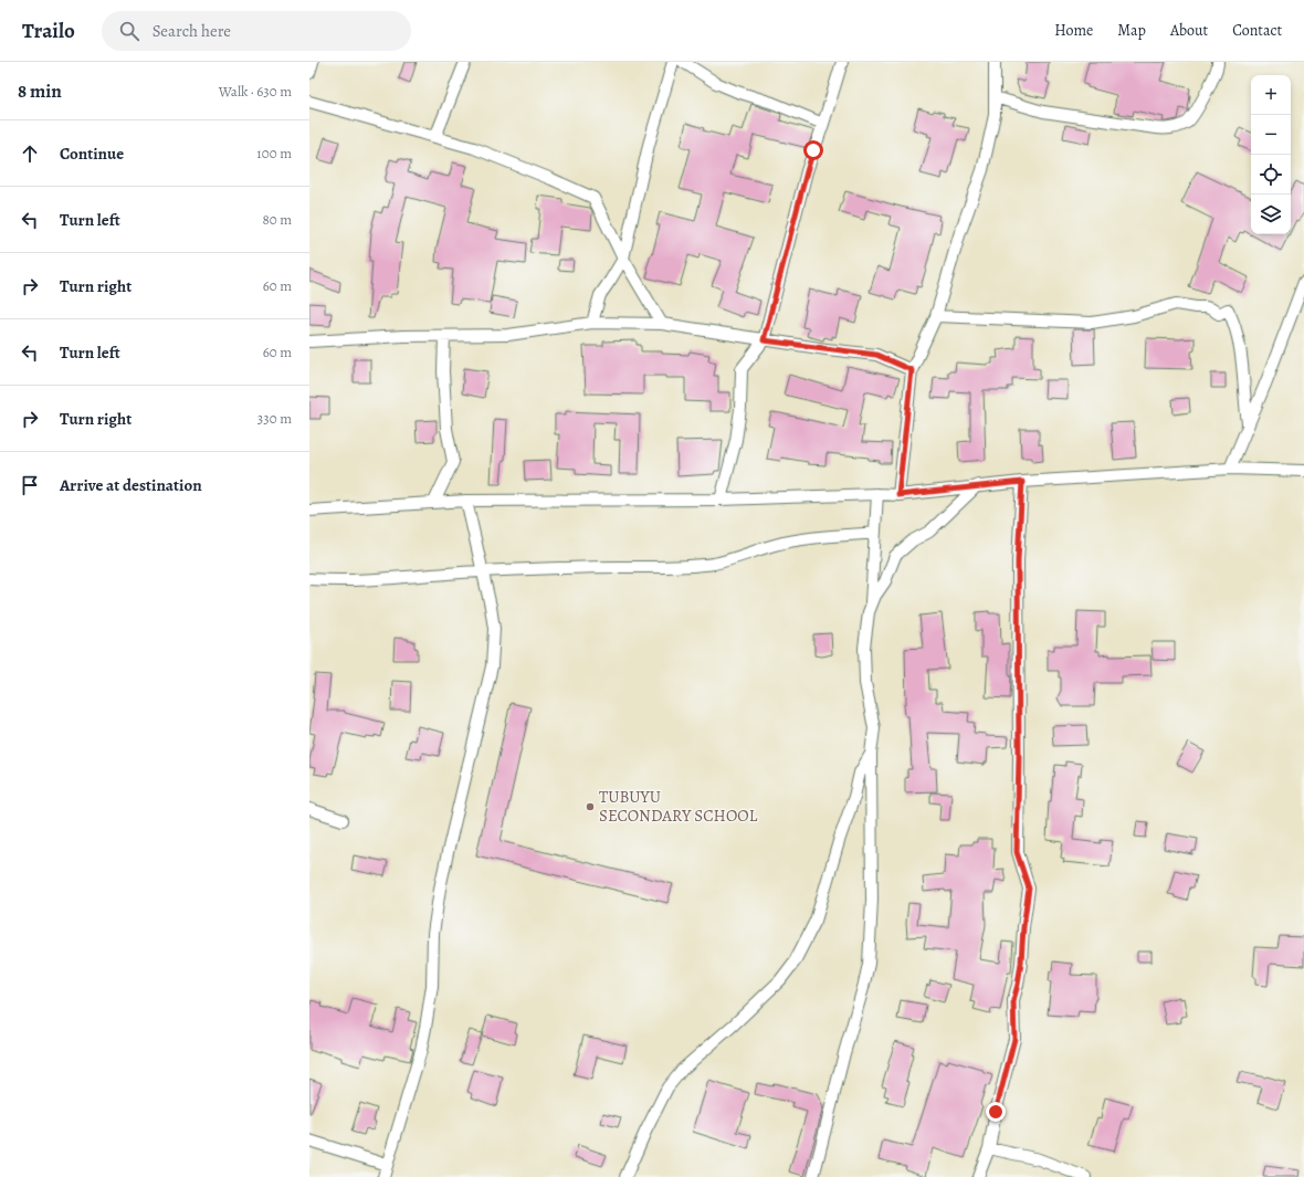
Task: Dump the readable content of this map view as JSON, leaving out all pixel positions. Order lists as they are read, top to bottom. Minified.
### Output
{"places":["TUBUYU SECONDARY SCHOOL"],"page":{"header":"Trailo","search":"Search here","nav":["Home","Map","About","Contact"],"heading":["8 min","Walk · 630 m"],"map_buttons":["+","−"],"list":[["Continue","100 m"],["Turn left","80 m"],["Turn right","60 m"],["Turn left","60 m"],["Turn right","330 m"],"Arrive at destination"]}}
